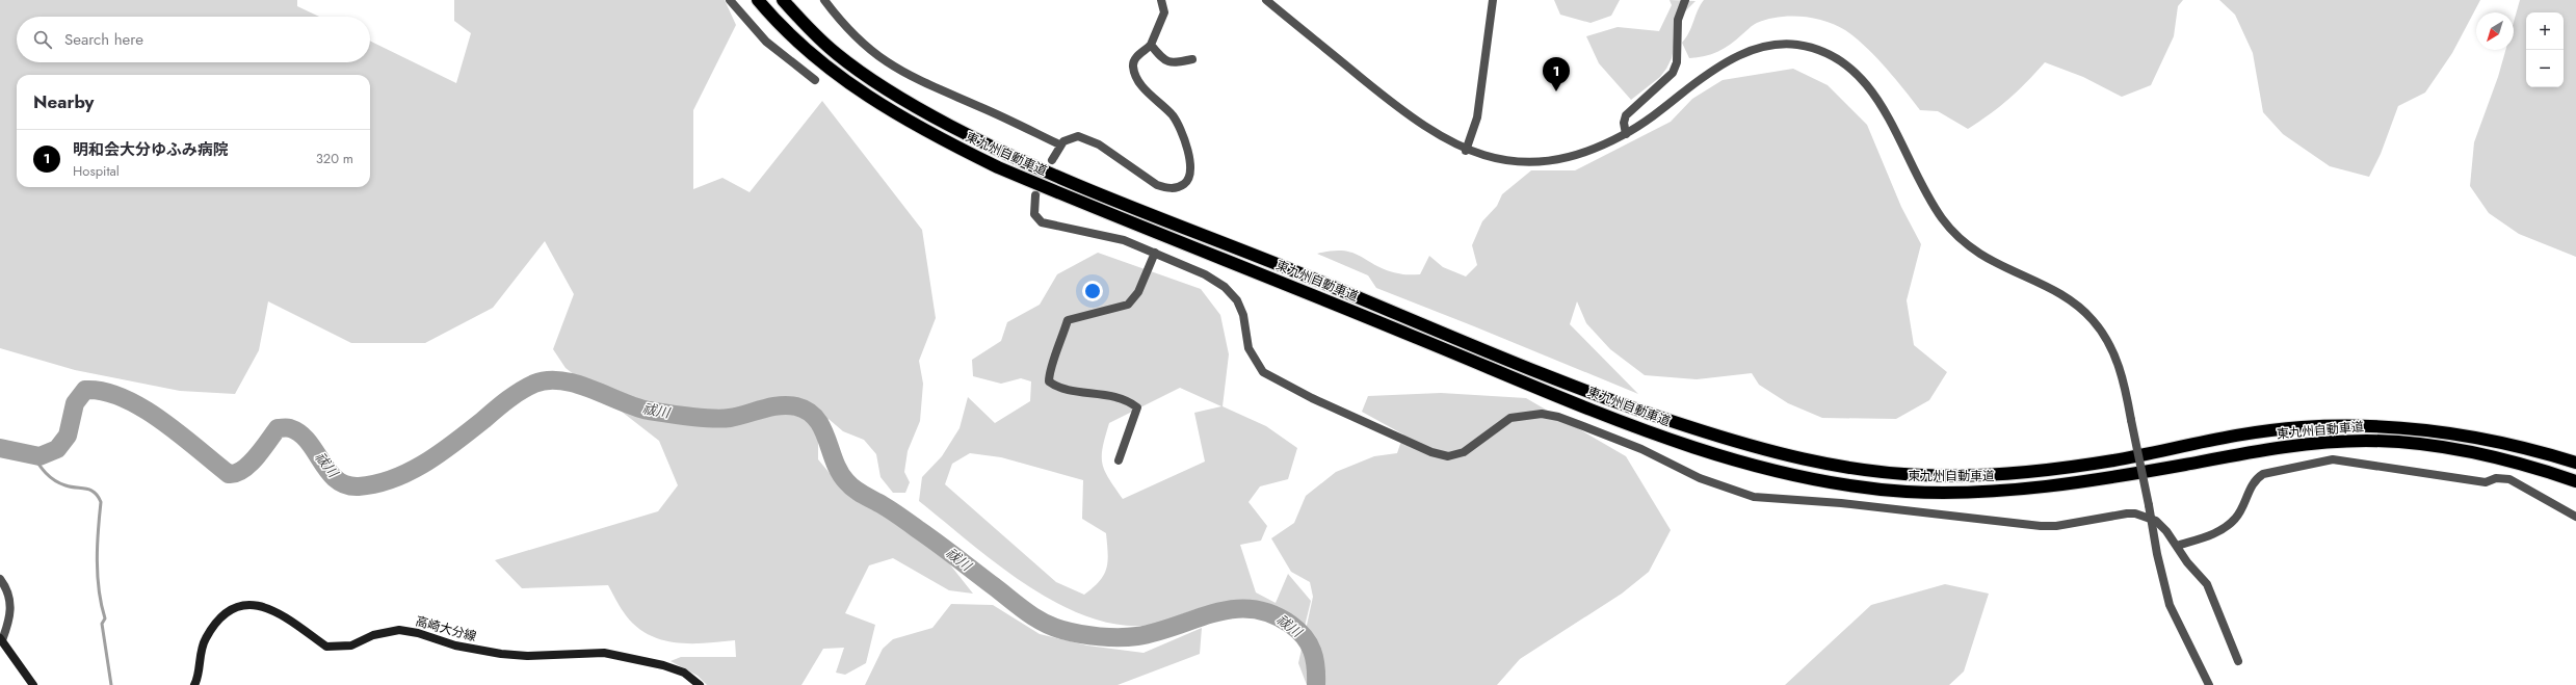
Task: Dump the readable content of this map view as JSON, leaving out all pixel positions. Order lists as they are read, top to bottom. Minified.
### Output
{"streets":{"highway":["東九州自動車道"],"main road":["高崎大分線"]},"water":["祓川"],"north":"bottom left","page":{"map_buttons":["+","−"],"search":"Search here","pins":"1","heading":"Nearby","list":[{"mark":"1","name":"明和会大分ゆふみ病院","note":"Hospital","value":"320 m"}]}}
